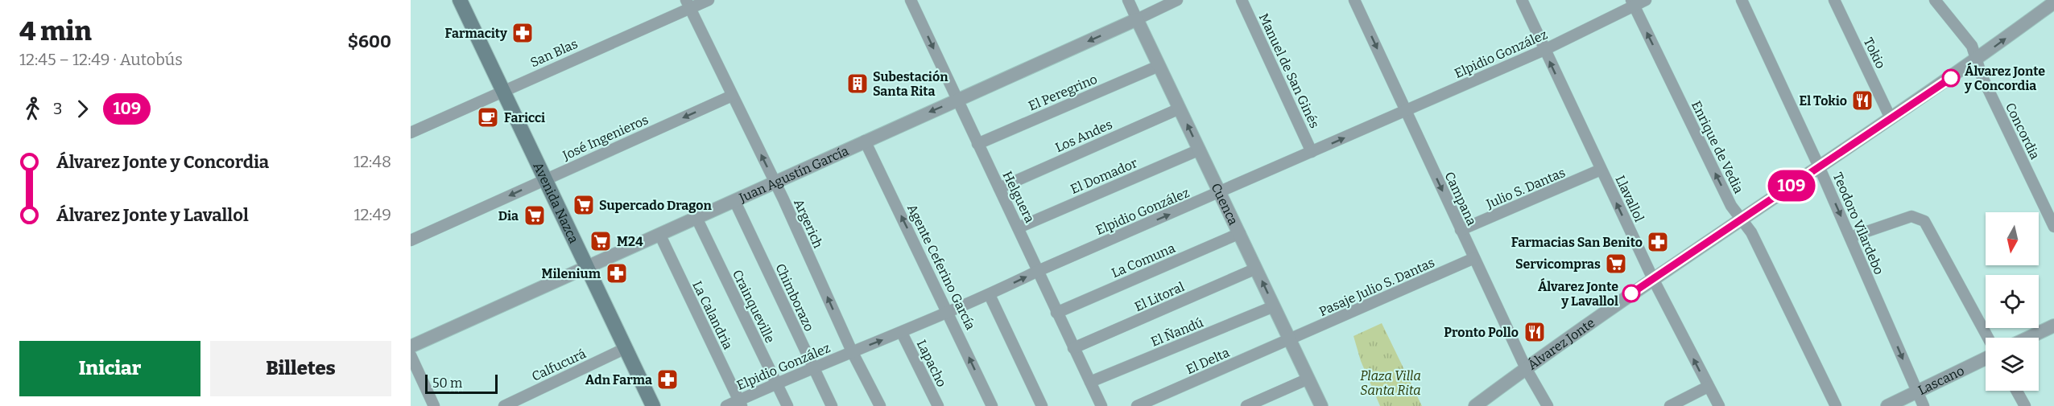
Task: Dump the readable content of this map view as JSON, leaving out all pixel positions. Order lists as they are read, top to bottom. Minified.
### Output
{"streets":{"main road":["Avenida Nazca"],"street":["San Blas","Tokio","Elpidio González","Manuel de San Ginés","El Peregrino","Concordia","Los Andes","José Ingenieros","Enrique de Vedia","Juan Agustín García","El Domador","Julio S. Dantas","Helguera","Campana","Llavallol","Cuenca","Argerich","Teodoro Vilardebo","La Comuna","Agente Ceferino García","Pasaje Julio S. Dantas","El Litoral","Chimborazo","Crainqueville","La Calandria","El Ñandú","Álvarez Jonte","El Delta","Lapacho","Calfucurá","Lascano"]},"crossings":[["San Blas","Avenida Nazca"],["San Blas","Argerich"],["Tokio","Álvarez Jonte"],["Elpidio González","Manuel de San Ginés"],["Elpidio González","Enrique de Vedia"],["Elpidio González","Helguera"],["Elpidio González","Campana"],["Elpidio González","Llavallol"],["Elpidio González","Cuenca"],["Elpidio González","Argerich"],["Elpidio González","Agente Ceferino García"],["Elpidio González","Chimborazo"],["Elpidio González","Crainqueville"],["Elpidio González","La Calandria"],["Elpidio González","Lapacho"],["El Peregrino","Helguera"],["El Peregrino","Cuenca"],["Concordia","Álvarez Jonte"],["Los Andes","Helguera"],["Los Andes","Cuenca"],["José Ingenieros","Avenida Nazca"],["José Ingenieros","Argerich"],["Enrique de Vedia","Álvarez Jonte"],["Juan Agustín García","Helguera"],["Juan Agustín García","Cuenca"],["Juan Agustín García","Avenida Nazca"],["Juan Agustín García","Argerich"],["Juan Agustín García","Agente Ceferino García"],["Juan Agustín García","Chimborazo"],["Juan Agustín García","Crainqueville"],["Juan Agustín García","La Calandria"],["El Domador","Helguera"],["El Domador","Cuenca"],["Julio S. Dantas","Campana"],["Julio S. Dantas","Llavallol"],["Helguera","La Comuna"],["Helguera","El Litoral"],["Helguera","El Ñandú"],["Campana","Pasaje Julio S. Dantas"],["Campana","Álvarez Jonte"],["Llavallol","Álvarez Jonte"],["Cuenca","La Comuna"],["Cuenca","Pasaje Julio S. Dantas"],["Cuenca","El Litoral"],["Cuenca","El Ñandú"],["Cuenca","El Delta"],["Avenida Nazca","Calfucurá"],["Teodoro Vilardebo","Álvarez Jonte"],["Teodoro Vilardebo","Lascano"],["Pasaje Julio S. Dantas","El Delta"]],"one_way":["Elpidio González","José Ingenieros","Enrique de Vedia","Juan Agustín García","Campana","Llavallol","Argerich","Teodoro Vilardebo"],"parks":["Plaza Villa Santa Rita"],"places":{"pharmacy":["Farmacity","Farmacias San Benito","Milenium","Adn Farma"],"other":["Álvarez Jonte y Concordia","Álvarez Jonte y Lavallol"],"building":["Subestación Santa Rita"],"restaurant":["El Tokio","Pronto Pollo"],"cafe":["Faricci"],"supermarket":["Supercado Dragon","Dia","M24","Servicompras"]},"lines":["bus line 109"],"scale_bar":"50 m","north":"bottom","page":{"heading":["4 min","12:45 – 12:49 · Autobús","$600"],"on_map":"109","legs":["3","109"],"list":[{"name":"Álvarez Jonte y Concordia","value":"12:48"},{"name":"Álvarez Jonte y Lavallol","value":"12:49"}],"buttons":["Iniciar","Billetes"],"scale":"50 m"}}
